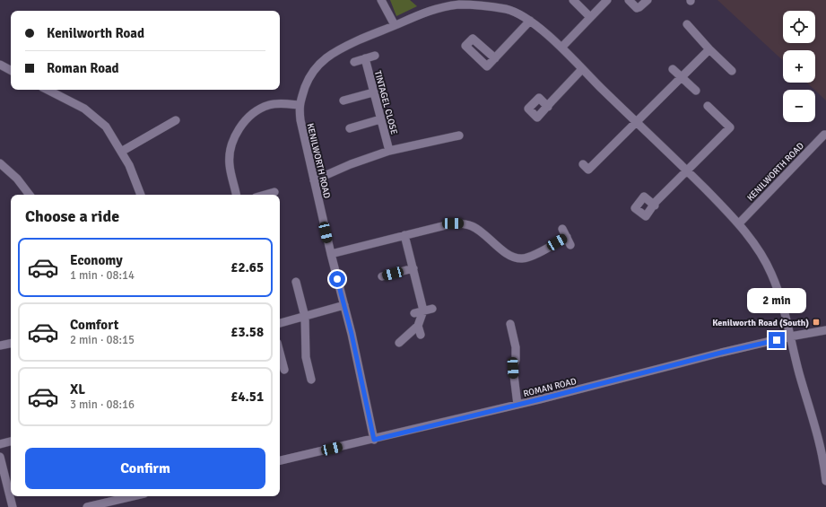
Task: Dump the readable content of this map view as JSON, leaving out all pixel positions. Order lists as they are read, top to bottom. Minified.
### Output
{"streets":{"street":["TINTAGEL CLOSE","KENILWORTH ROAD","ROMAN ROAD"]},"crossings":[["KENILWORTH ROAD","ROMAN ROAD"]],"places":{"transit":["Kenilworth Road (South)"]},"page":{"map_buttons":["+","−"],"banner":["Kenilworth Road","Roman Road"],"heading":"Choose a ride","list":[{"name":"Economy","note":"1 min · 08:14","value":"£2.65"},{"name":"Comfort","note":"2 min · 08:15","value":"£3.58"},{"name":"XL","note":"3 min · 08:16","value":"£4.51"}],"bubble":"2 min","buttons":"Confirm"}}
